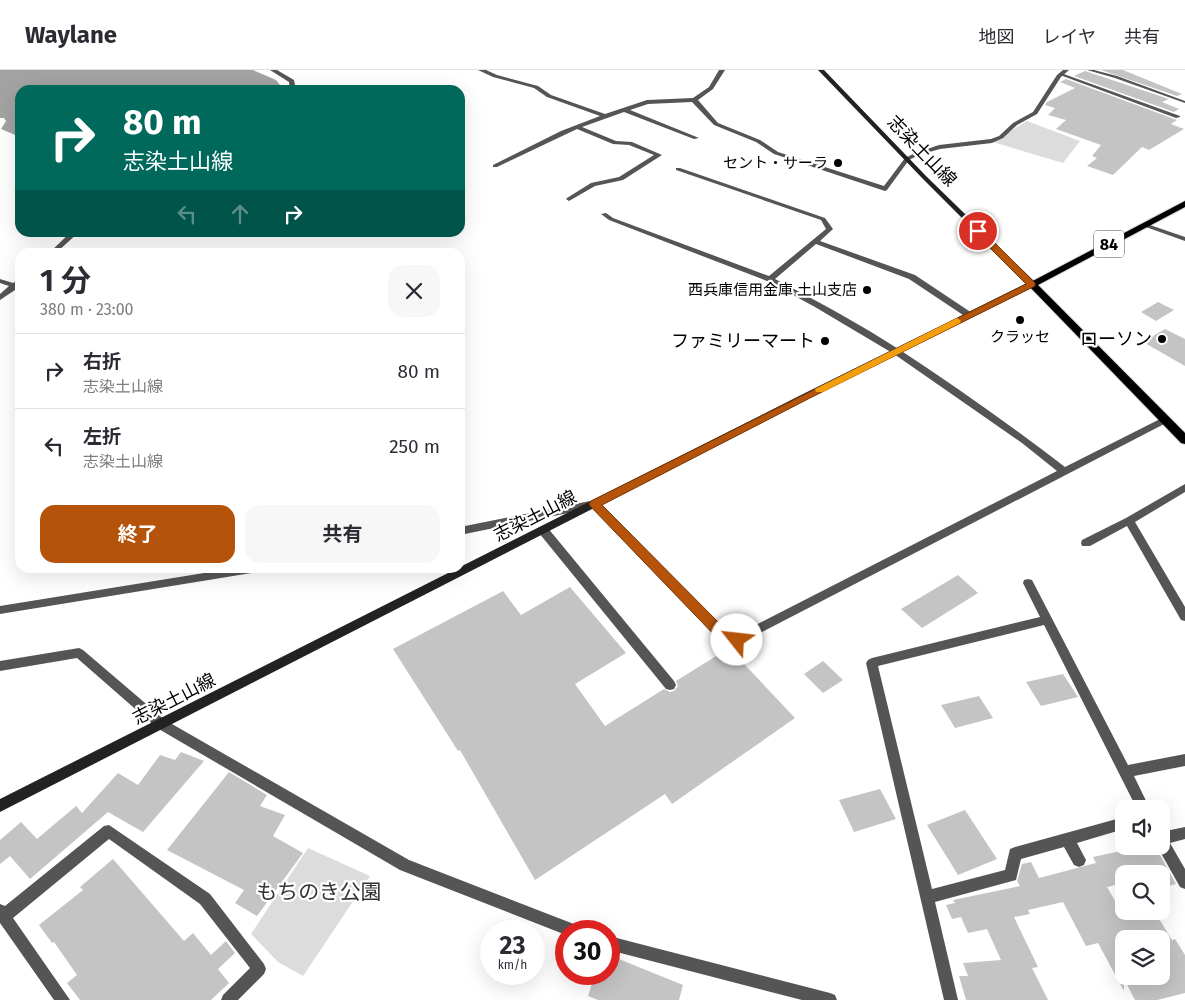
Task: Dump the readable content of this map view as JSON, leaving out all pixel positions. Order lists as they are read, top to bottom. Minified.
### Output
{"streets":{"main road":["志染土山線","84"]},"crossings":[["志染土山線","84"]],"parks":["もちのき公園"],"places":["セント・サーラ","西兵庫信用金庫 土山支店","クラッセ","ローソン","ファミリーマート"],"page":{"header":"Waylane","nav":["地図","レイヤ","共有"],"turn":["80 m","志染土山線"],"heading":["1 分","380 m · 23:00"],"list":[{"name":"右折","note":"志染土山線","value":"80 m"},{"name":"左折","note":"志染土山線","value":"250 m"}],"buttons":["終了","共有"],"speed":"23 km/h","limit":"30"}}
